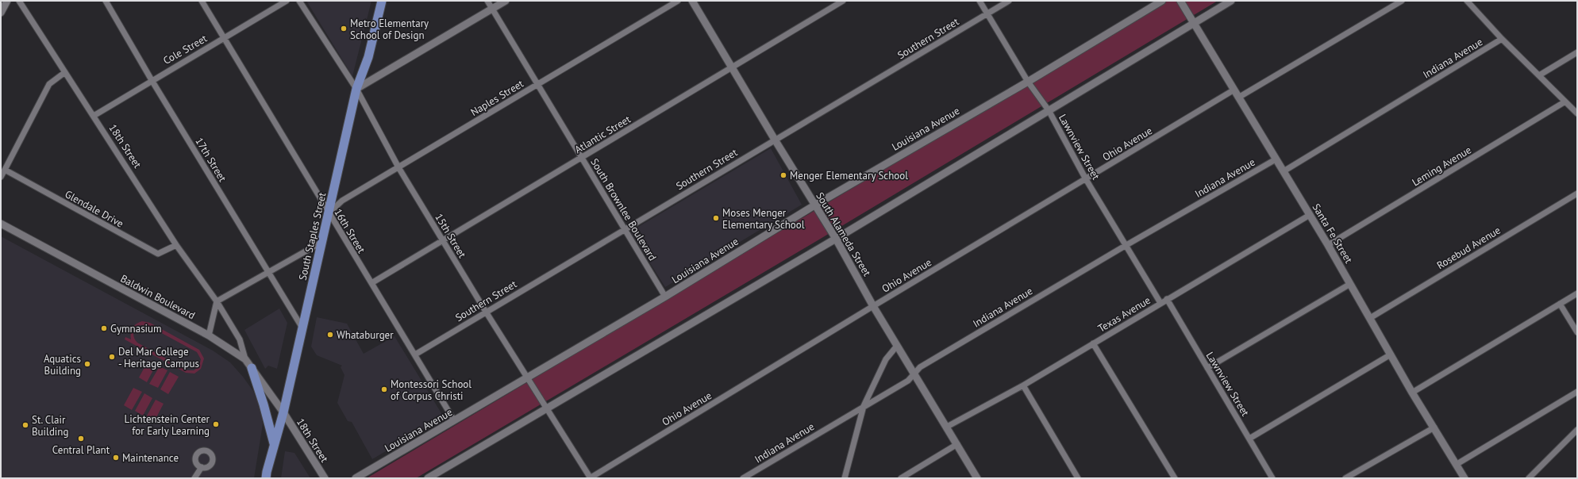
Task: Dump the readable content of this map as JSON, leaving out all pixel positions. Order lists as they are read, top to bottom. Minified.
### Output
{"streets":{"main road":["Louisiana Avenue","18th Street","Santa Fe Street","South Alameda Street","South Staples Street","Baldwin Boulevard"],"street":["Southern Street","Cole Street","Indiana Avenue","Naples Street","Atlantic Street","Ohio Avenue","Lawnview Street","17th Street","Leming Avenue","Glendale Drive","South Brownlee Boulevard","16th Street","15th Street","Rosebud Avenue","Texas Avenue"]},"crossings":[["Southern Street","Lawnview Street"],["Southern Street","South Brownlee Boulevard"],["Southern Street","16th Street"],["Southern Street","South Alameda Street"],["Southern Street","15th Street"],["Cole Street","18th Street"],["Cole Street","17th Street"],["Cole Street","16th Street"],["Indiana Avenue","Lawnview Street"],["Indiana Avenue","Santa Fe Street"],["Indiana Avenue","South Alameda Street"],["Naples Street","South Brownlee Boulevard"],["Naples Street","16th Street"],["Naples Street","15th Street"],["Naples Street","South Staples Street"],["Louisiana Avenue","Lawnview Street"],["Louisiana Avenue","South Brownlee Boulevard"],["Louisiana Avenue","16th Street"],["Louisiana Avenue","South Alameda Street"],["Louisiana Avenue","15th Street"],["Atlantic Street","South Brownlee Boulevard"],["Atlantic Street","16th Street"],["Atlantic Street","South Alameda Street"],["Atlantic Street","15th Street"],["Ohio Avenue","Lawnview Street"],["Ohio Avenue","Santa Fe Street"],["Ohio Avenue","South Alameda Street"],["Ohio Avenue","15th Street"],["18th Street","Glendale Drive"],["18th Street","South Staples Street"],["18th Street","Baldwin Boulevard"],["Lawnview Street","Texas Avenue"],["17th Street","South Staples Street"],["Leming Avenue","Santa Fe Street"],["16th Street","South Staples Street"],["Santa Fe Street","Rosebud Avenue"],["Santa Fe Street","Texas Avenue"],["South Alameda Street","Texas Avenue"],["15th Street","South Staples Street"],["South Staples Street","Baldwin Boulevard"]],"places":["Metro Elementary School of Design","Menger Elementary School","Moses Menger Elementary School","Gymnasium","Whataburger","Del Mar College - Heritage Campus","Aquatics Building","Montessori School of Corpus Christi","Lichtenstein Center for Early Learning","St. Clair Building","Central Plant","Maintenance"]}
